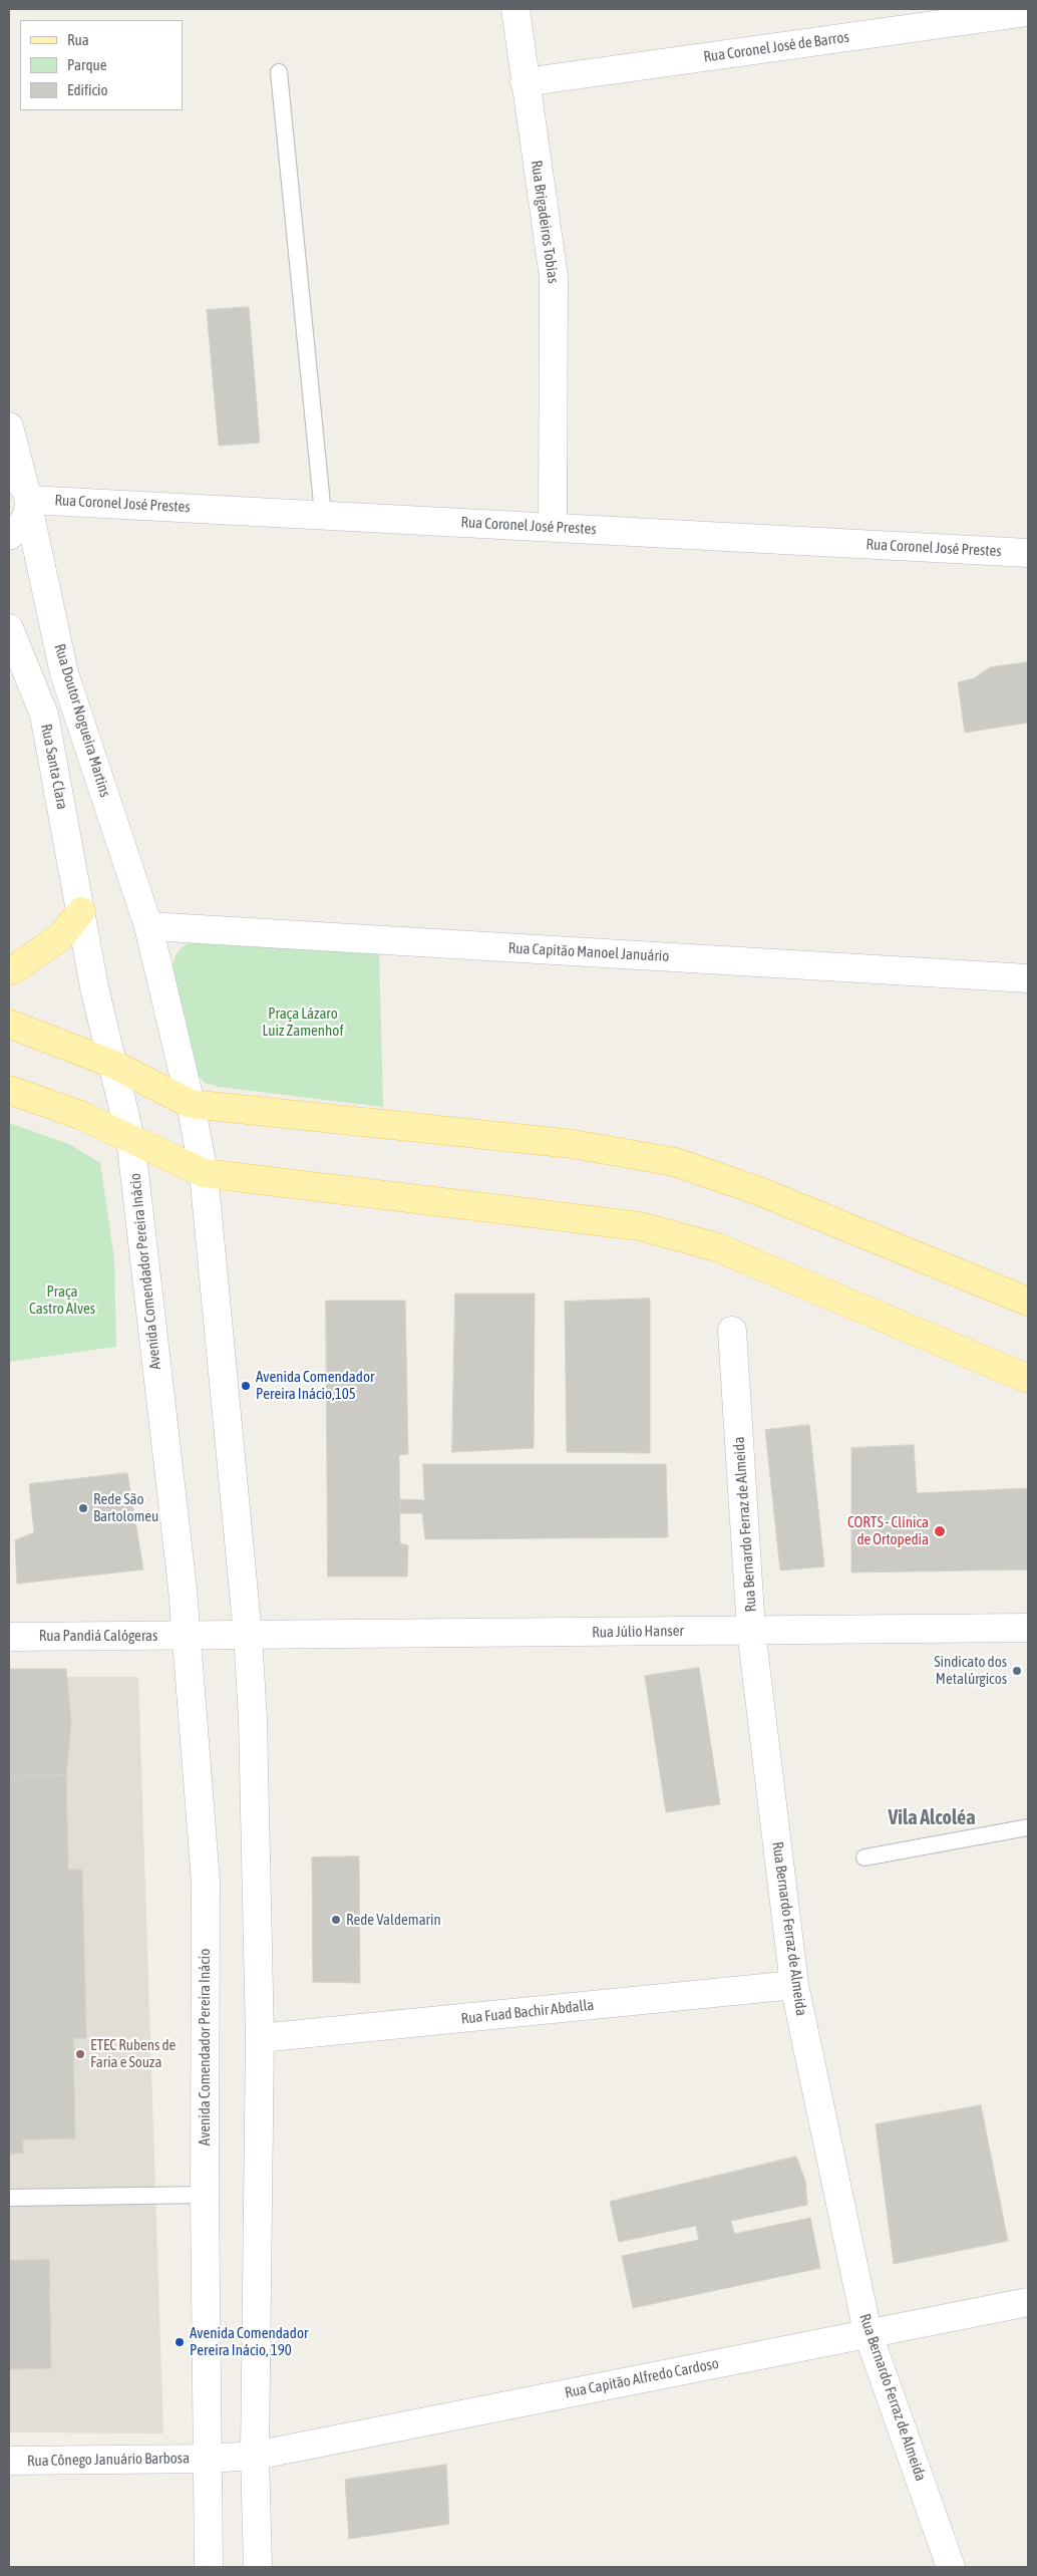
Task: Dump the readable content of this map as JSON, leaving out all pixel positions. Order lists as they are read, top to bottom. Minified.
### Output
{"streets":{"street":["Rua Coronel José de Barros","Rua Brigadeiros Tobias","Rua Coronel José Prestes","Rua Doutor Nogueira Martins","Rua Santa Clara","Rua Capitão Manoel Januário","Avenida Comendador Pereira Inácio","Rua Bernardo Ferraz de Almeida","Rua Júlio Hanser","Rua Pandiá Calógeras","Rua Fuad Bachir Abdalla","Rua Capitão Alfredo Cardoso","Rua Cônego Januário Barbosa"]},"crossings":[["Rua Coronel José de Barros","Rua Brigadeiros Tobias"],["Rua Brigadeiros Tobias","Rua Coronel José Prestes"],["Rua Coronel José Prestes","Rua Doutor Nogueira Martins"],["Rua Doutor Nogueira Martins","Rua Capitão Manoel Januário"],["Rua Santa Clara","Avenida Comendador Pereira Inácio"],["Avenida Comendador Pereira Inácio","Rua Pandiá Calógeras"],["Avenida Comendador Pereira Inácio","Rua Cônego Januário Barbosa"],["Rua Bernardo Ferraz de Almeida","Rua Júlio Hanser"],["Rua Bernardo Ferraz de Almeida","Rua Fuad Bachir Abdalla"],["Rua Bernardo Ferraz de Almeida","Rua Capitão Alfredo Cardoso"]],"districts":["Vila Alcoléa"],"parks":["Praça Lázaro Luiz Zamenhof","Praça Castro Alves"],"places":["Avenida Comendador Pereira Inácio,105","Rede São Bartolomeu","CORTS - Clínica de Ortopedia","Sindicato dos Metalúrgicos","Rede Valdemarin","ETEC Rubens de Faria e Souza","Avenida Comendador Pereira Inácio, 190"],"legend":["Rua","Parque","Edifício"]}
